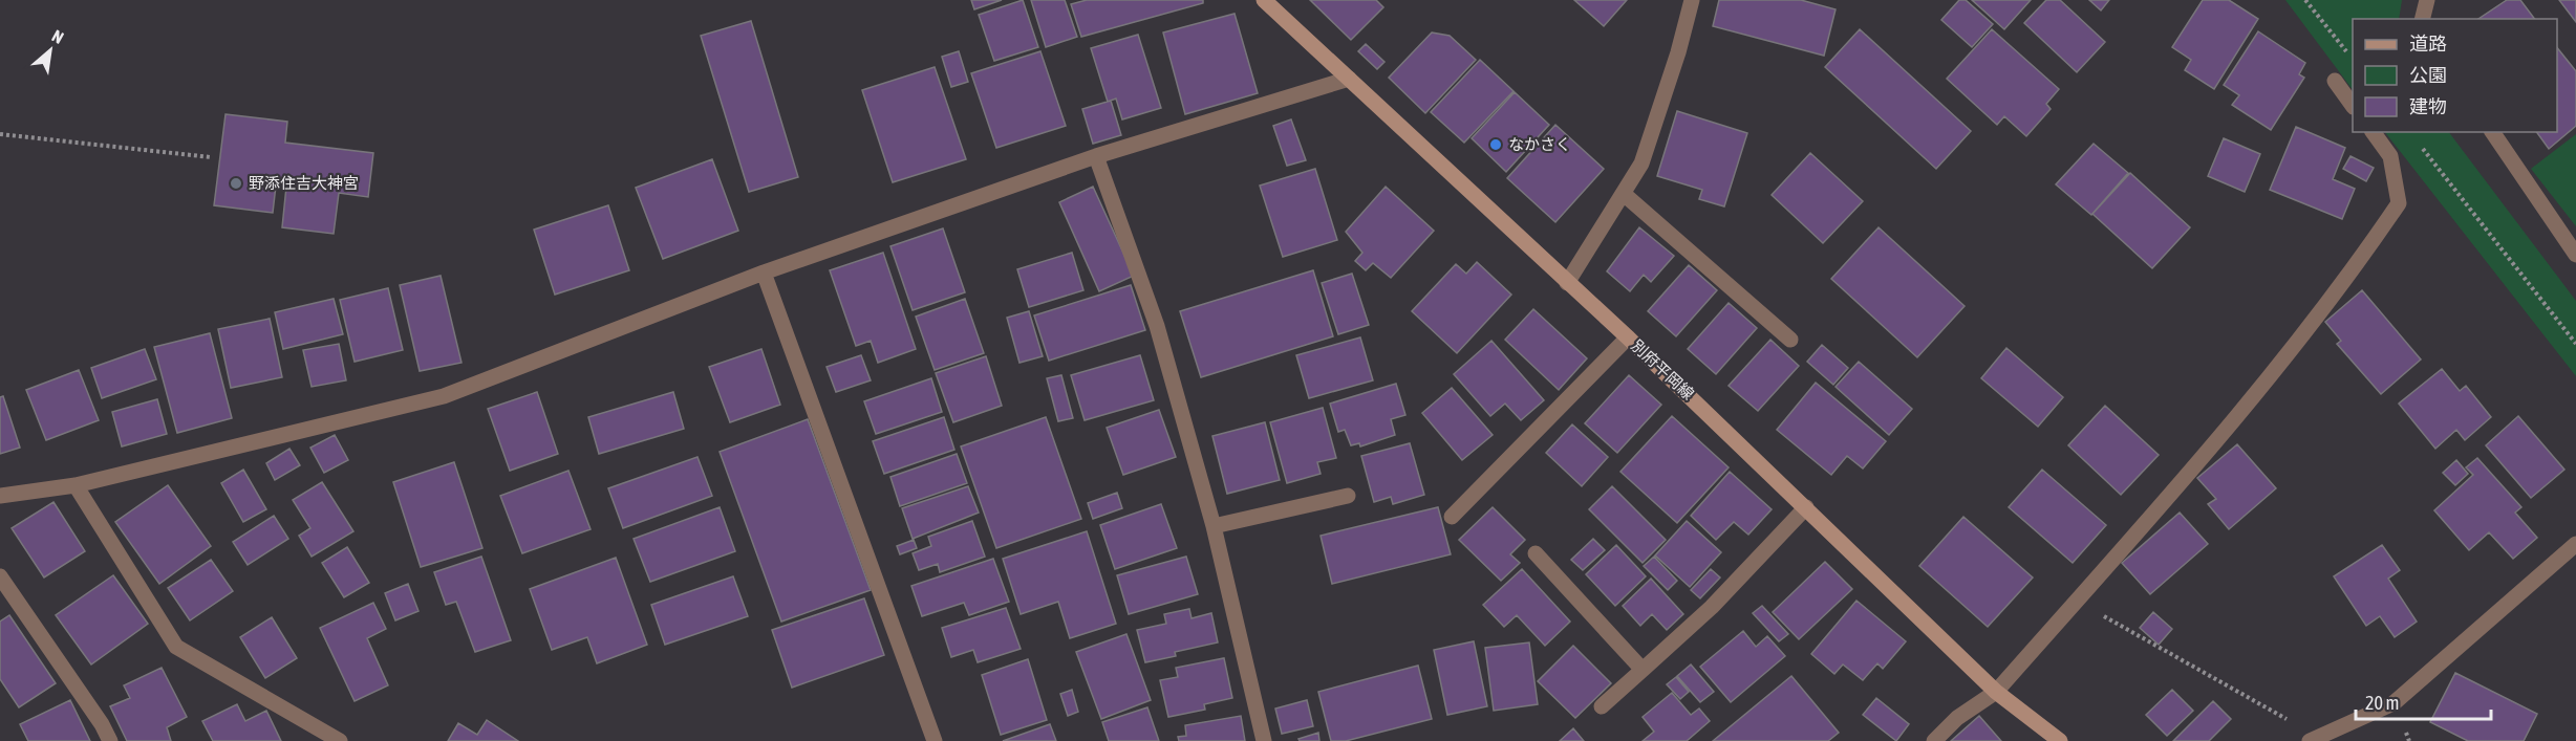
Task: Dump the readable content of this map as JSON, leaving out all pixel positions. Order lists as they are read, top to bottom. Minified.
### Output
{"streets":{"main road":["別府平岡線"]},"places":["なかさく","野添住吉大神宮"],"legend":["道路","公園","建物"],"scale_bar":"20 m","north":"top right"}
